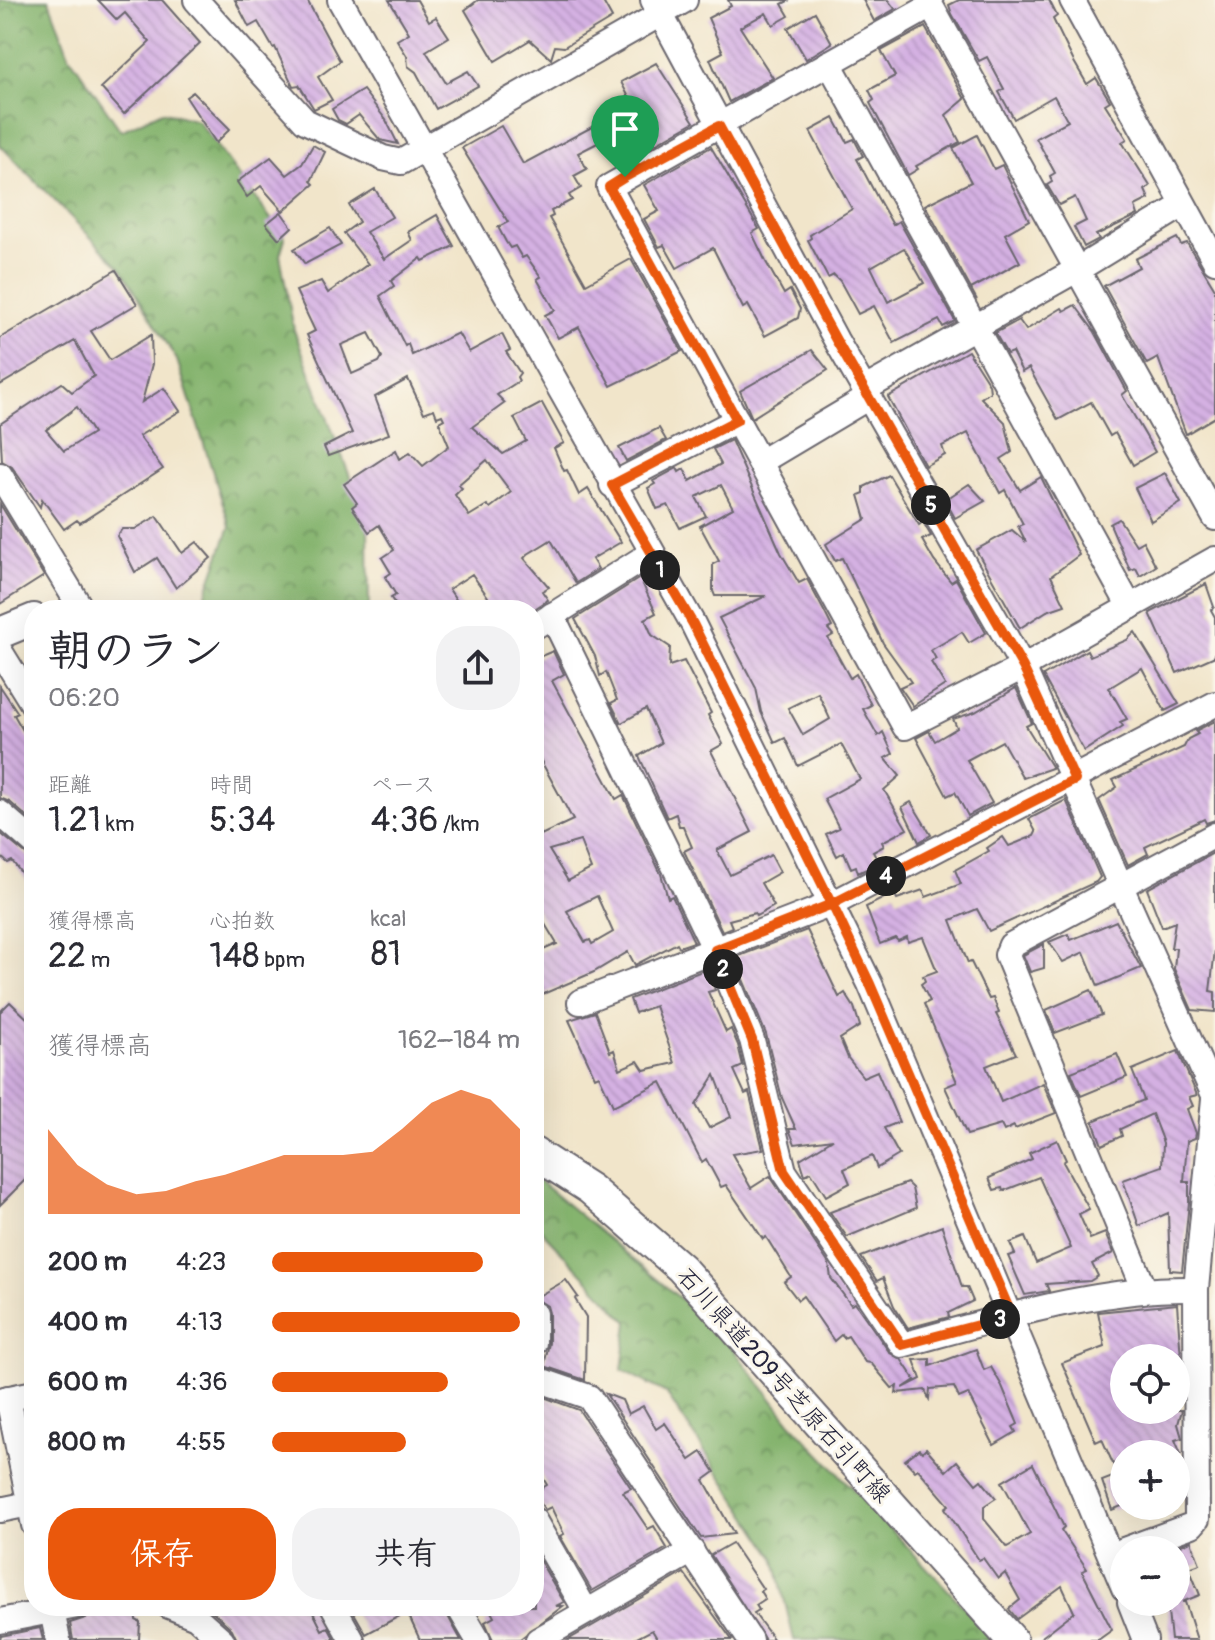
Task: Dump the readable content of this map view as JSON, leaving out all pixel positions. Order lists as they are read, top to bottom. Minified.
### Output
{"streets":{"main road":["石川県道209号芝原石引町線"]},"page":{"pins":["5","1","4","2","3"],"heading":["朝のラン","06:20"],"stats":[["距離","1.21 km"],["時間","5:34"],["ペース","4:36 /km"],["獲得標高","22 m"],["心拍数","148 bpm"],["kcal","81"]],"chart":["獲得標高","162–184 m"],"list":[{"name":"200 m","note":"4:23"},{"name":"400 m","note":"4:13"},{"name":"600 m","note":"4:36"},{"name":"800 m","note":"4:55"}],"map_buttons":["+","−"],"buttons":["保存","共有"]}}
